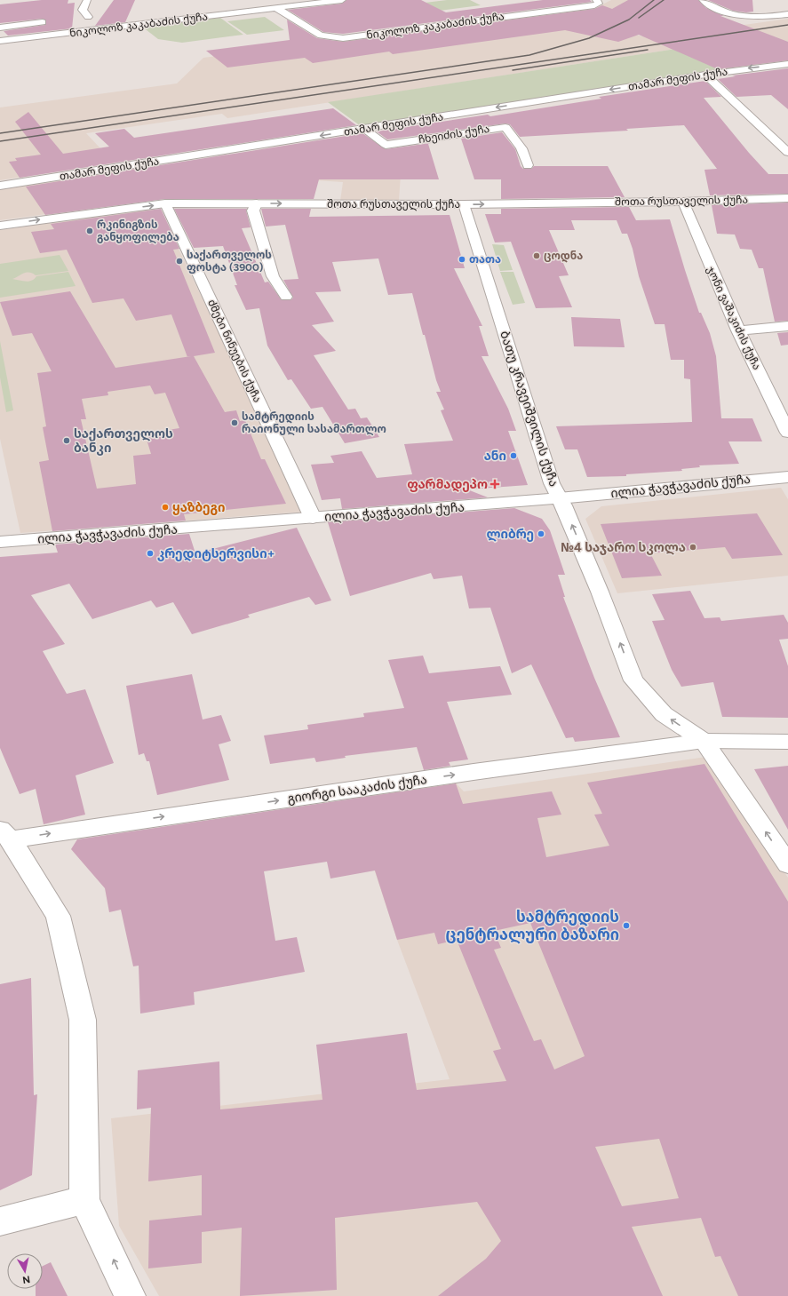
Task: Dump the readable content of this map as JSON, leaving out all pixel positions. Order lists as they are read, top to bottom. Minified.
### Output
{"streets":{"street":["ნიკოლოზ კაკაბაძის ქუჩა","თამარ მეფის ქუჩა","ჩხეიძის ქუჩა","შოთა რუსთაველის ქუჩა","ჯონი ვაშაკიძის ქუჩა","ძმები ნინუების ქუჩა","ბათუ კრავეიშვილის ქუჩა","ილია ჭავჭავაძის ქუჩა","გიორგი სააკაძის ქუჩა"]},"crossings":[["თამარ მეფის ქუჩა","ჩხეიძის ქუჩა"],["შოთა რუსთაველის ქუჩა","ჯონი ვაშაკიძის ქუჩა"],["შოთა რუსთაველის ქუჩა","ძმები ნინუების ქუჩა"],["შოთა რუსთაველის ქუჩა","ბათუ კრავეიშვილის ქუჩა"],["ძმები ნინუების ქუჩა","ილია ჭავჭავაძის ქუჩა"],["ბათუ კრავეიშვილის ქუჩა","ილია ჭავჭავაძის ქუჩა"],["ბათუ კრავეიშვილის ქუჩა","გიორგი სააკაძის ქუჩა"]],"one_way":["თამარ მეფის ქუჩა","შოთა რუსთაველის ქუჩა","ბათუ კრავეიშვილის ქუჩა","გიორგი სააკაძის ქუჩა"],"places":{"other":["რკინიგზის განყოფილება","ცოდნა","თათა","საქართველოს ფოსტა (3900)","სამტრედიის რაიონული სასამართლო","საქართველოს ბანკი","ანი","ყაზბეგი","ლიბრე","№4 საჯარო სკოლა","კრედიტსერვისი+","სამტრედიის ცენტრალური ბაზარი"],"health":["ფარმადეპო"]},"north":"bottom"}
